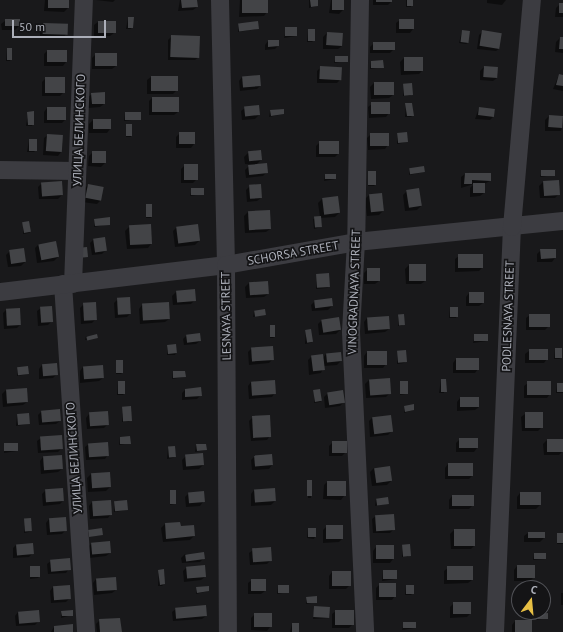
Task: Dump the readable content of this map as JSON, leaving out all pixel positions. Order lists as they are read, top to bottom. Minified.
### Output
{"streets":{"street":["УЛИЦА БЕЛИНСКОГО","SCHORSA STREET","VINOGRADNAYA STREET","LESNAYA STREET","PODLESNAYA STREET"]},"crossings":[["УЛИЦА БЕЛИНСКОГО","SCHORSA STREET"],["SCHORSA STREET","VINOGRADNAYA STREET"],["SCHORSA STREET","LESNAYA STREET"],["SCHORSA STREET","PODLESNAYA STREET"]],"scale_bar":"50 m","north":"top"}
